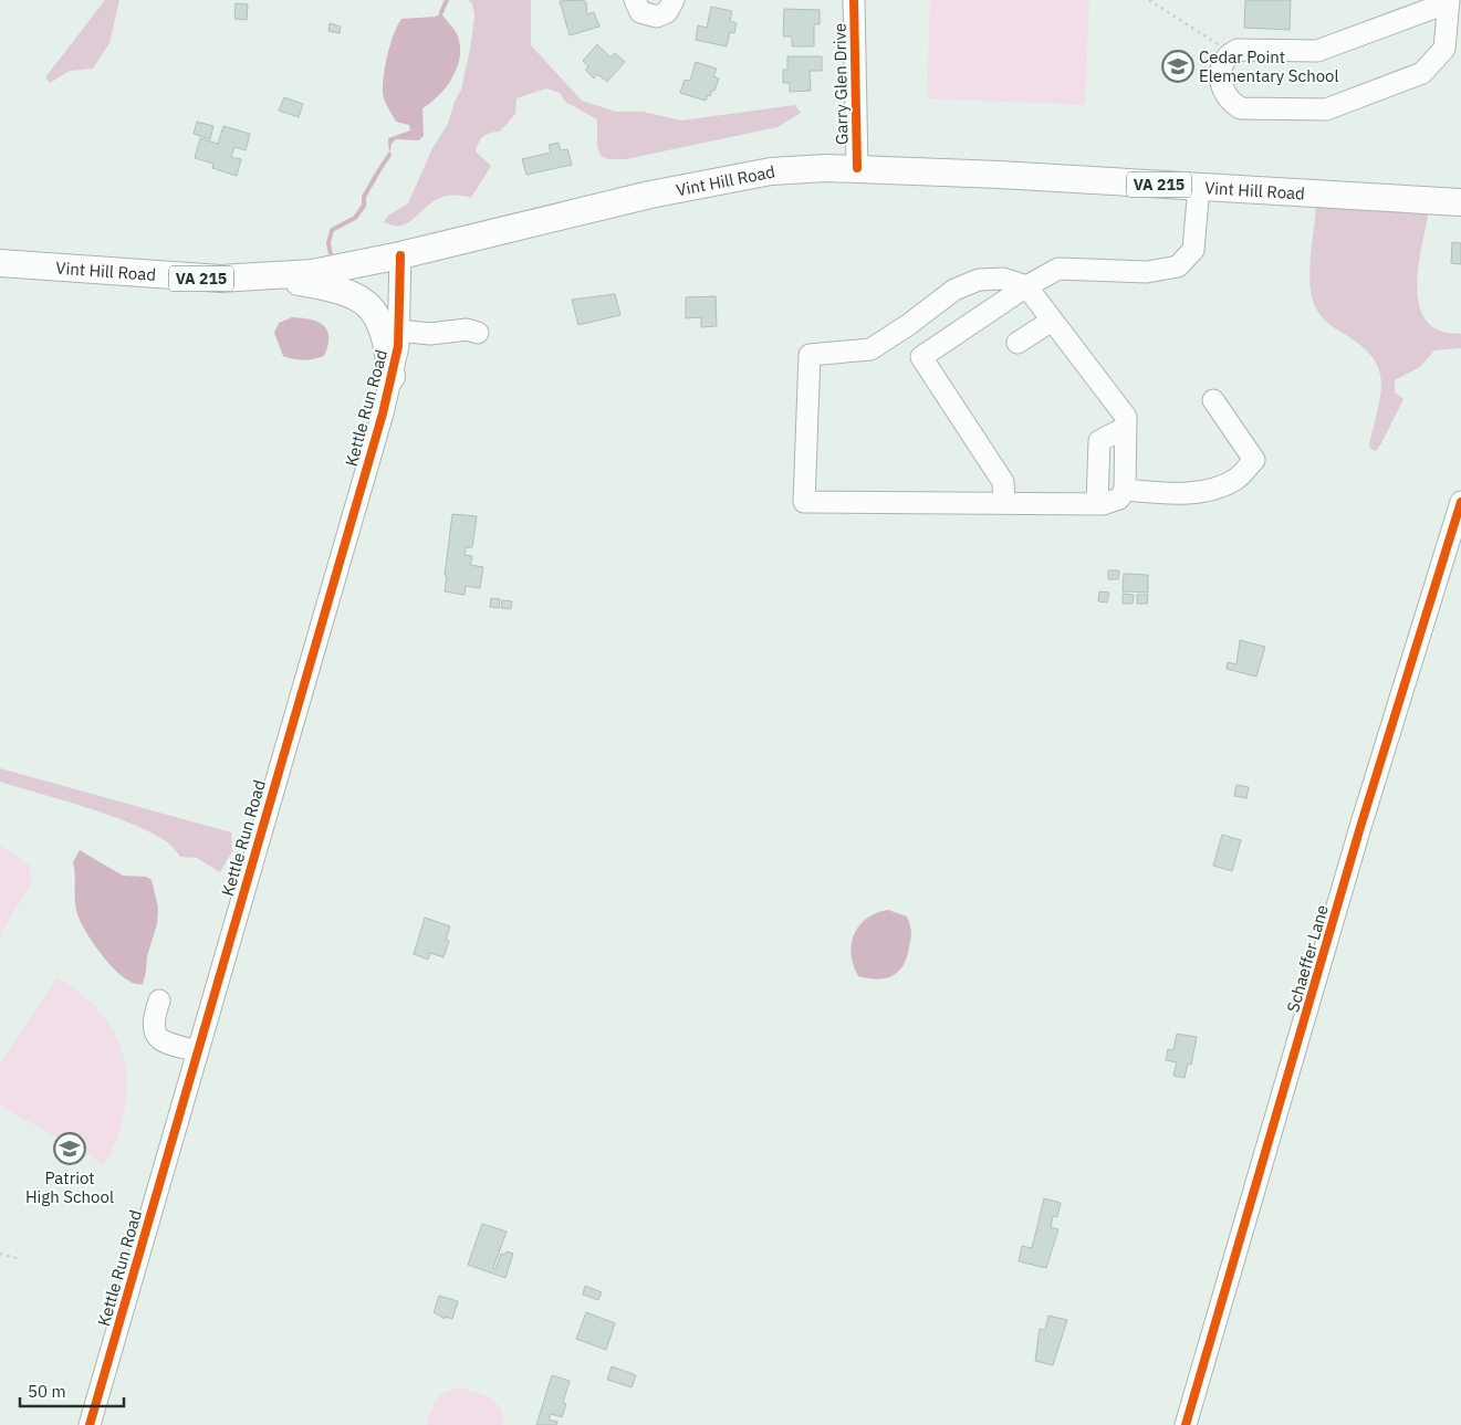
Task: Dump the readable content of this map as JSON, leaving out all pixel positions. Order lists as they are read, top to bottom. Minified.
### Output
{"streets":{"main road":["Vint Hill Road","VA 215"],"street":["Garry Glen Drive","Kettle Run Road","Schaeffer Lane"]},"crossings":[["Garry Glen Drive","Vint Hill Road"],["Vint Hill Road","Kettle Run Road"]],"places":{"school or university":["Cedar Point Elementary School","Patriot High School"]},"scale_bar":"50 m"}
